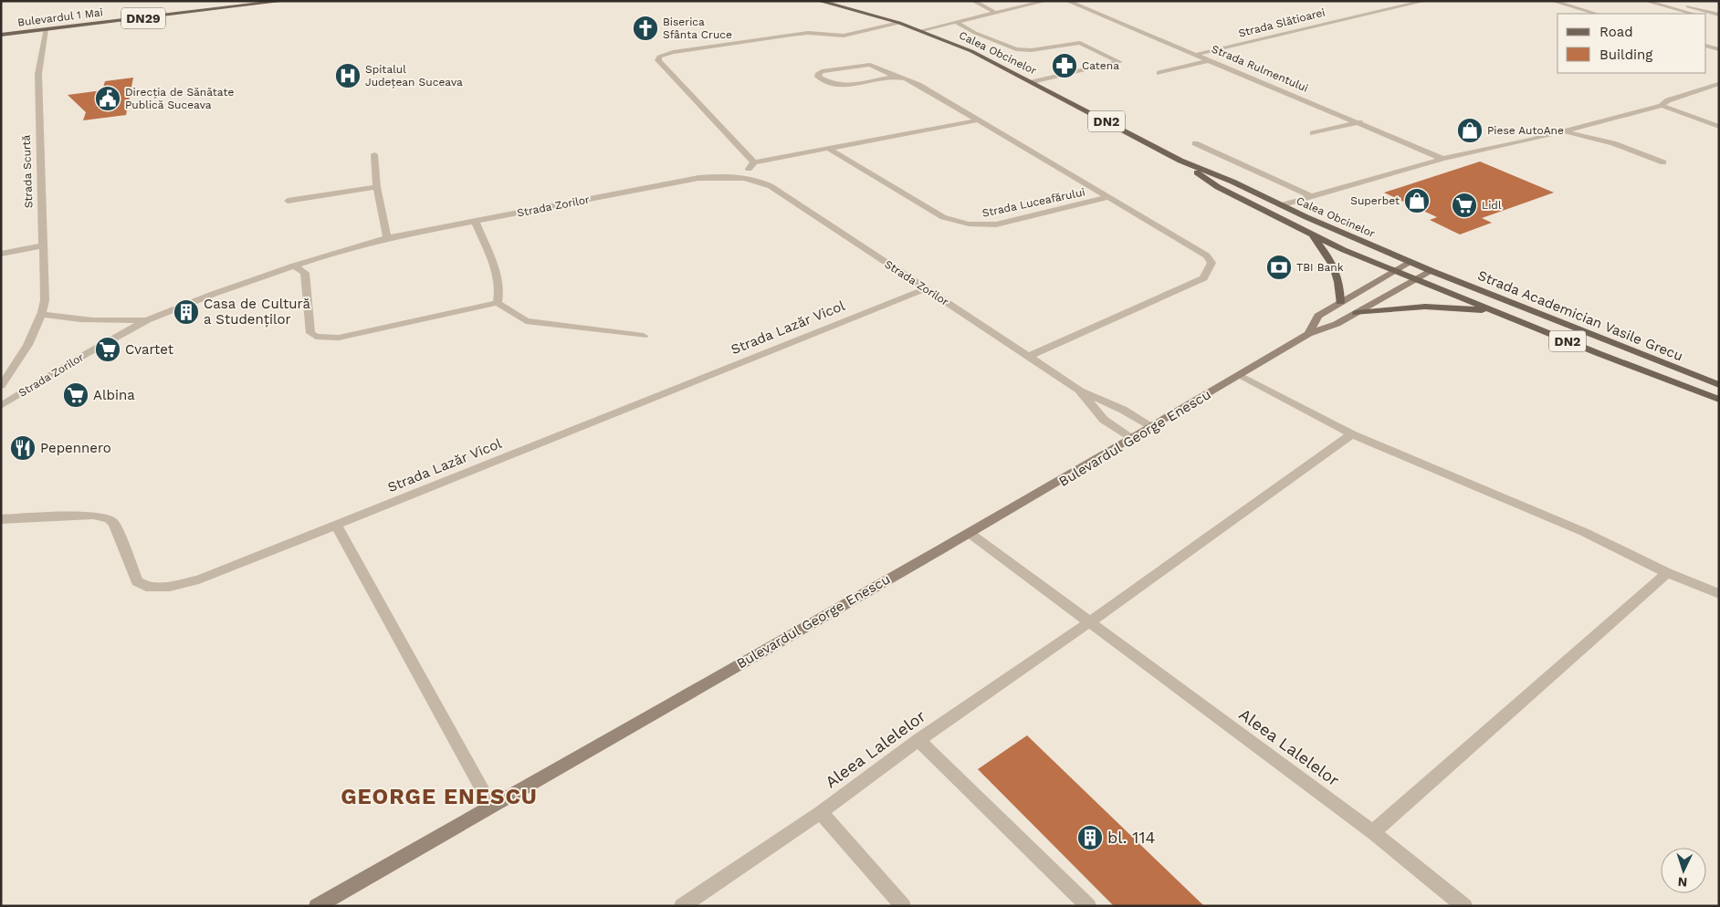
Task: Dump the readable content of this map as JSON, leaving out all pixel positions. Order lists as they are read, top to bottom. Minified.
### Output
{"streets":{"main road":["Bulevardul 1 Mai","DN29","Calea Obcinelor","DN2","Strada Academician Vasile Grecu","Bulevardul George Enescu"],"street":["Strada Slătioarei","Strada Rulmentului","Strada Scurtă","Strada Luceafărului","Strada Zorilor","Strada Lazăr Vicol","Aleea Lalelelor"]},"crossings":[["Bulevardul 1 Mai","Strada Scurtă"],["Strada Slătioarei","Strada Rulmentului"],["Calea Obcinelor","Strada Academician Vasile Grecu"],["Calea Obcinelor","Bulevardul George Enescu"],["Strada Zorilor","Strada Lazăr Vicol"],["Strada Zorilor","Bulevardul George Enescu"],["Strada Academician Vasile Grecu","Bulevardul George Enescu"],["Bulevardul George Enescu","Aleea Lalelelor"]],"districts":["GEORGE ENESCU"],"places":{"church":["Biserica Sfânta Cruce"],"pharmacy":["Catena"],"hospital":["Spitalul Județean Suceava"],"public building":["Direcția de Sănătate Publică Suceava"],"shop":["Piese AutoAne","Superbet"],"supermarket":["Lidl","Cvartet","Albina"],"bank":["TBI Bank"],"building":["Casa de Cultură a Studenților","bl. 114"],"restaurant":["Pepennero"]},"legend":["Road","Building"],"north":"bottom"}
